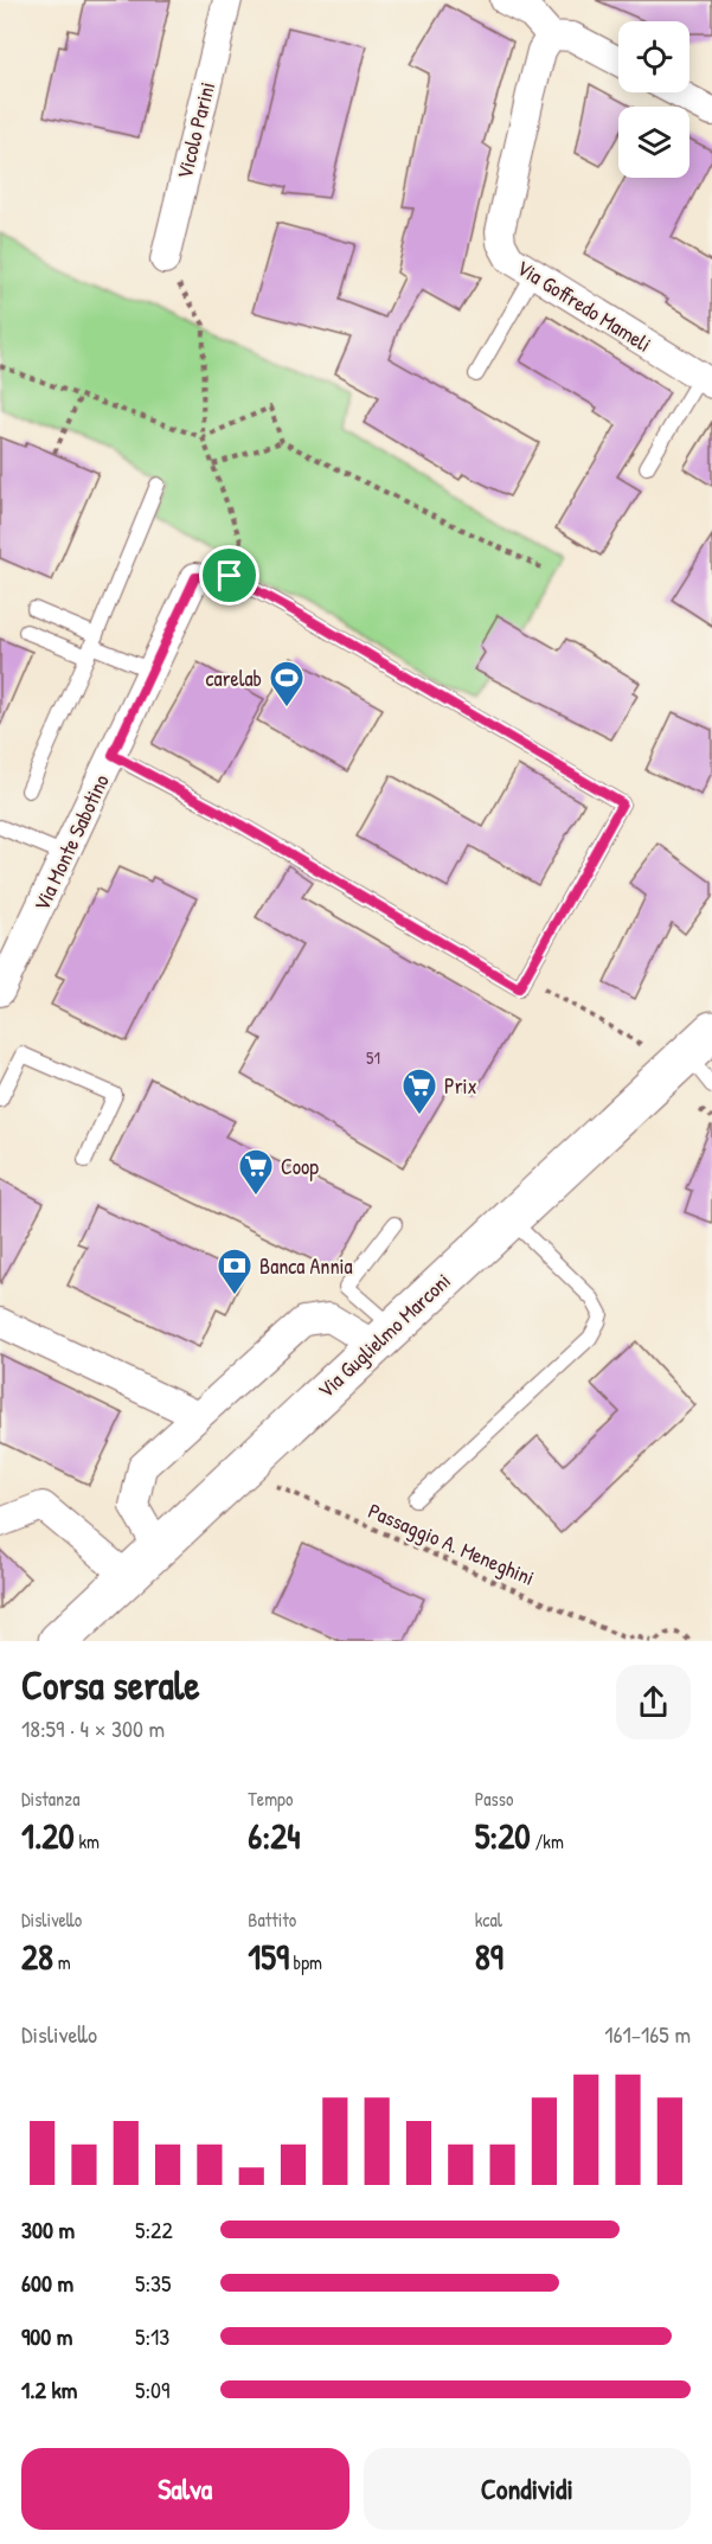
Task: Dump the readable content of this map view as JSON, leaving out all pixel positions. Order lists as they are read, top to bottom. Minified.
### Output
{"streets":{"main road":["Via Guglielmo Marconi"],"street":["Vicolo Parini","Via Goffredo Mameli","Via Monte Sabotino"],"path":["Passaggio A. Meneghini"]},"crossings":[["Via Guglielmo Marconi","Passaggio A. Meneghini"]],"places":{"sports":["carelab"],"supermarket":["Prix","Coop"],"bank":["Banca Annia"]},"house_numbers":["51"],"page":{"heading":["Corsa serale","18:59 · 4 × 300 m"],"stats":[["Distanza","1.20 km"],["Tempo","6:24"],["Passo","5:20 /km"],["Dislivello","28 m"],["Battito","159 bpm"],["kcal","89"]],"chart":["Dislivello","161–165 m"],"list":[{"name":"300 m","note":"5:22"},{"name":"600 m","note":"5:35"},{"name":"900 m","note":"5:13"},{"name":"1.2 km","note":"5:09"}],"buttons":["Salva","Condividi"]}}
